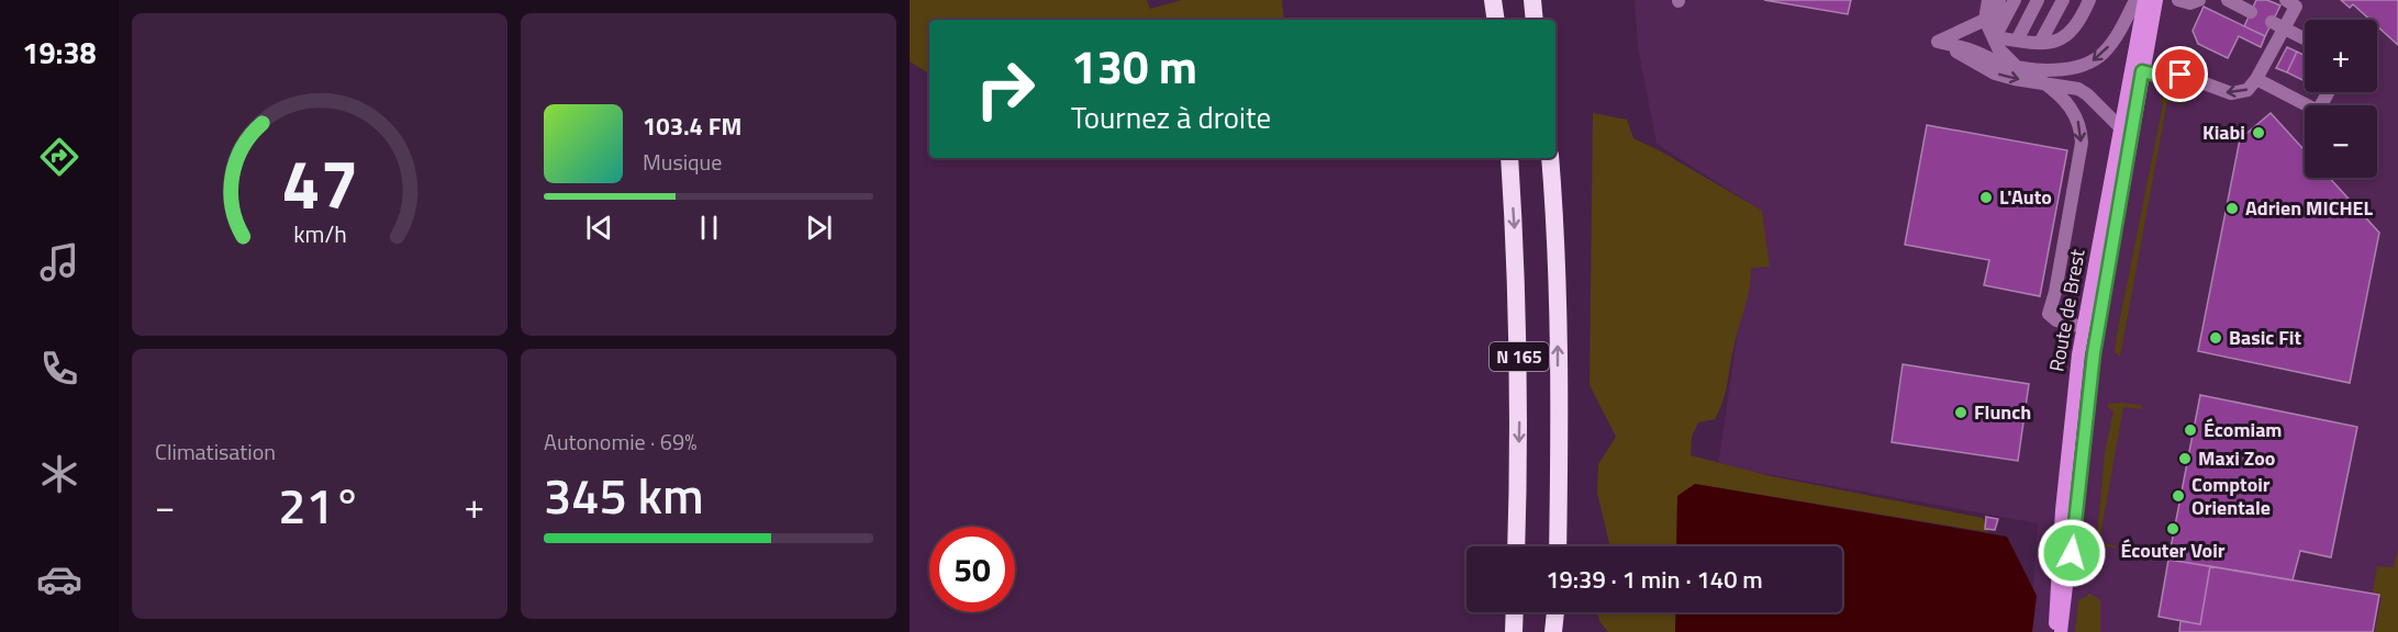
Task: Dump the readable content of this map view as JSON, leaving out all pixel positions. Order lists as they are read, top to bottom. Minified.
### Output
{"streets":{"highway":["N 165"],"main road":["Route de Brest"]},"places":["Kiabi","L'Auto","Adrien MICHEL","Basic Fit","Flunch","Écomiam","Maxi Zoo","Comptoir Orientale","Écouter Voir"],"page":{"tabs":"19:38","map_buttons":["+","−"],"turn":["130 m","Tournez à droite"],"song":["103.4 FM","Musique"],"tile":["Climatisation",["Autonomie · 69%","345 km"]],"heat":["−","21°","+"],"limit":"50","trip":"19:39 · 1 min · 140 m","gauge":["47","km/h"]}}
